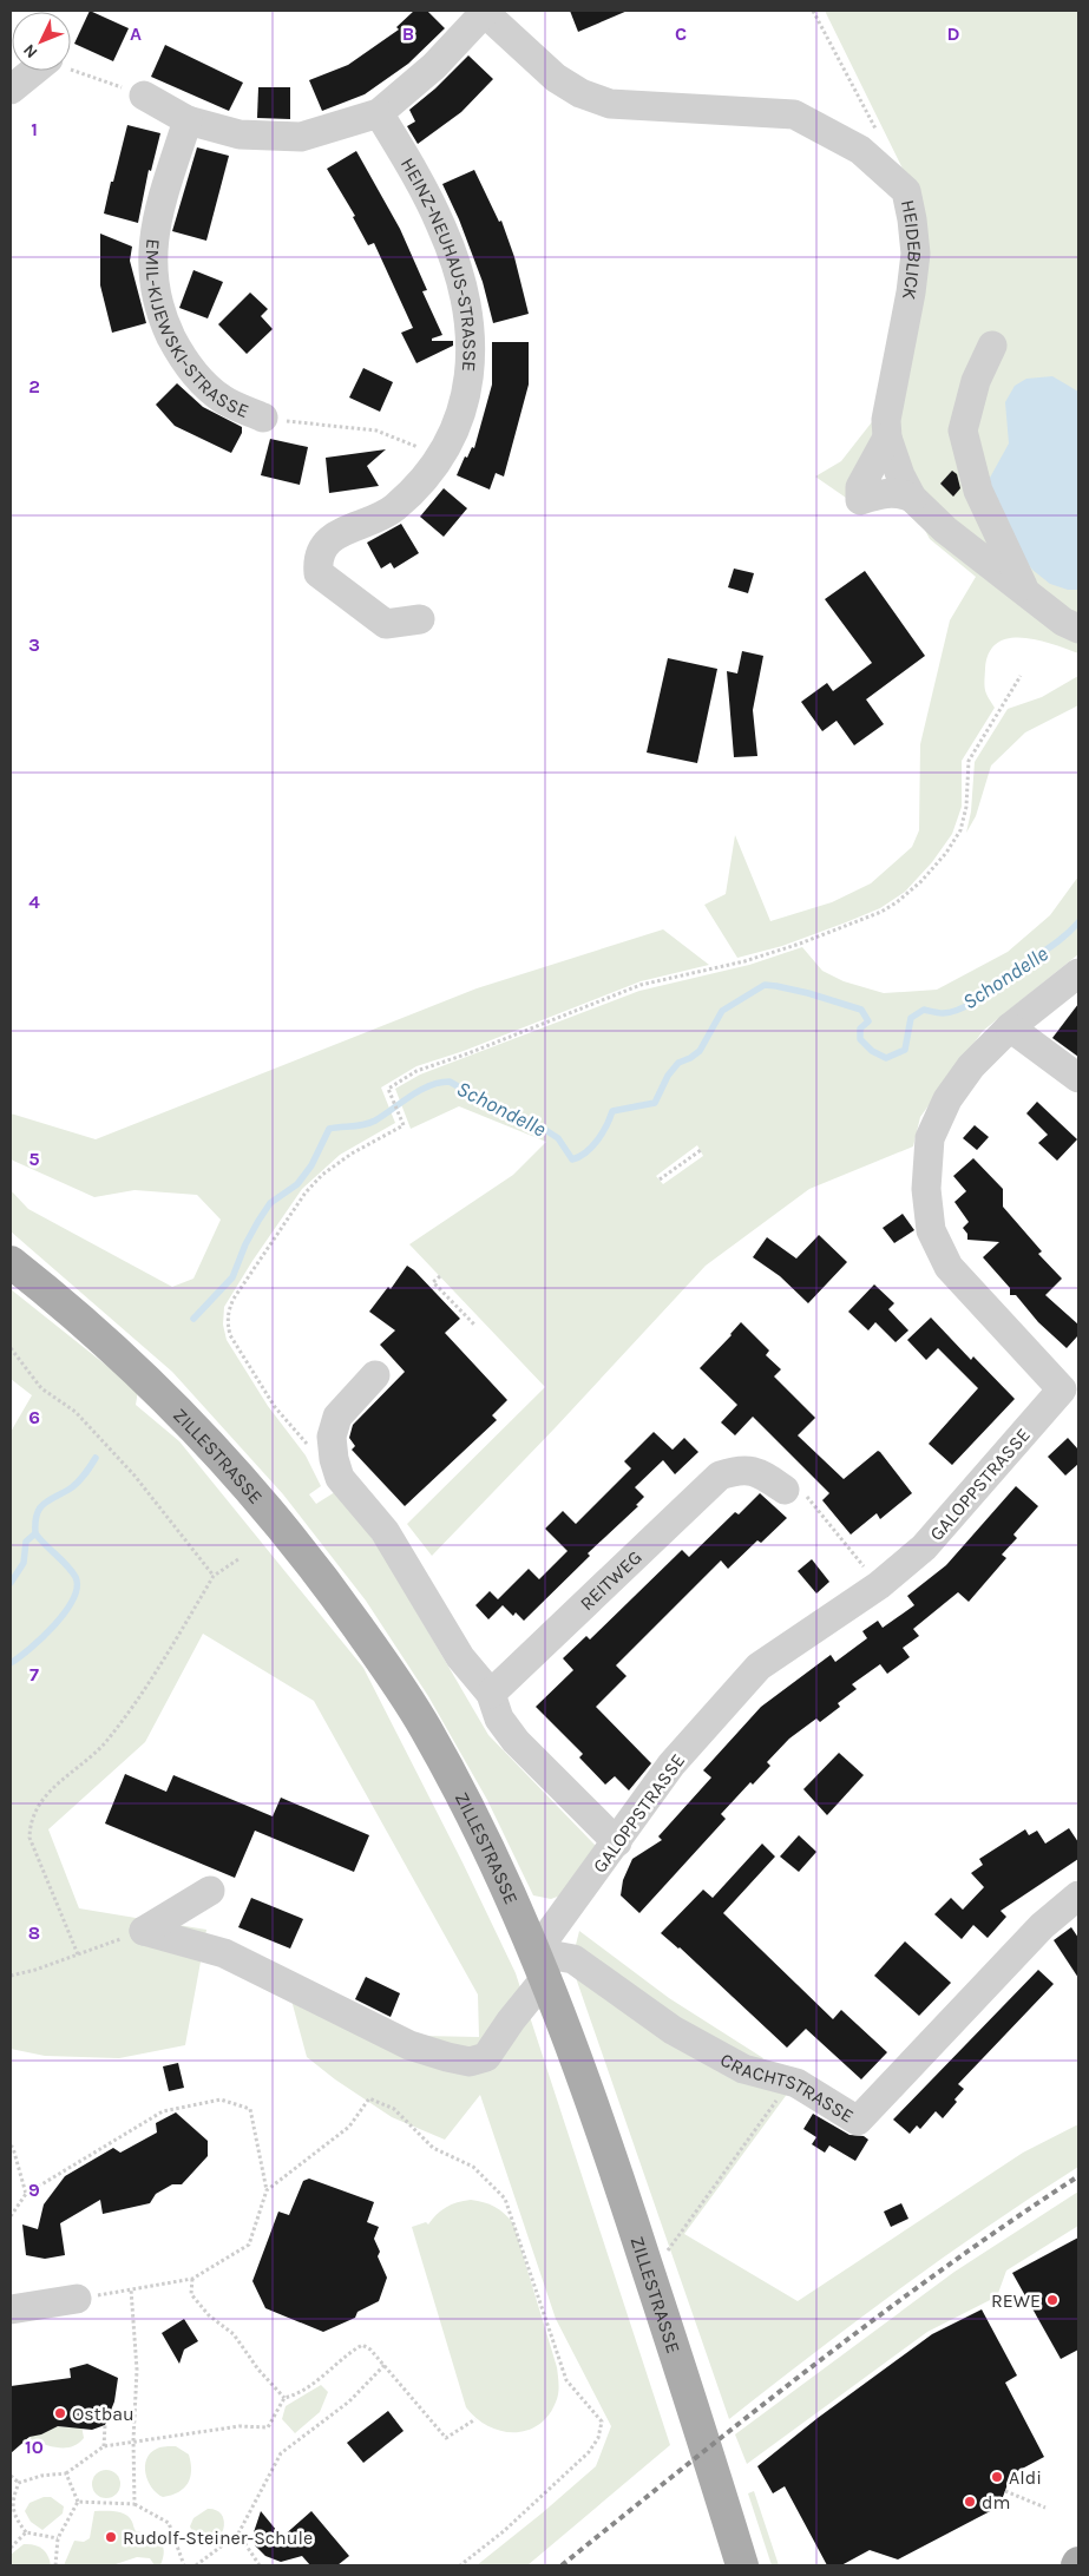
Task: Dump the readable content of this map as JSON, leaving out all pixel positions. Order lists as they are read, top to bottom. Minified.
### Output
{"streets":{"main road":["ZILLESTRASSE"],"street":["HEIDEBLICK","HEINZ-NEUHAUS-STRASSE","EMIL-KIJEWSKI-STRASSE","GALOPPSTRASSE","REITWEG","CRACHTSTRASSE"]},"crossings":[["ZILLESTRASSE","GALOPPSTRASSE"],["ZILLESTRASSE","CRACHTSTRASSE"],["GALOPPSTRASSE","CRACHTSTRASSE"]],"water":["Schondelle"],"places":["REWE","Ostbau","Aldi","dm","Rudolf-Steiner-Schule"],"north":"bottom left","grid":{"columns":["A","B","C","D"],"rows":["1","2","3","4","5","6","7","8","9","10"]}}
